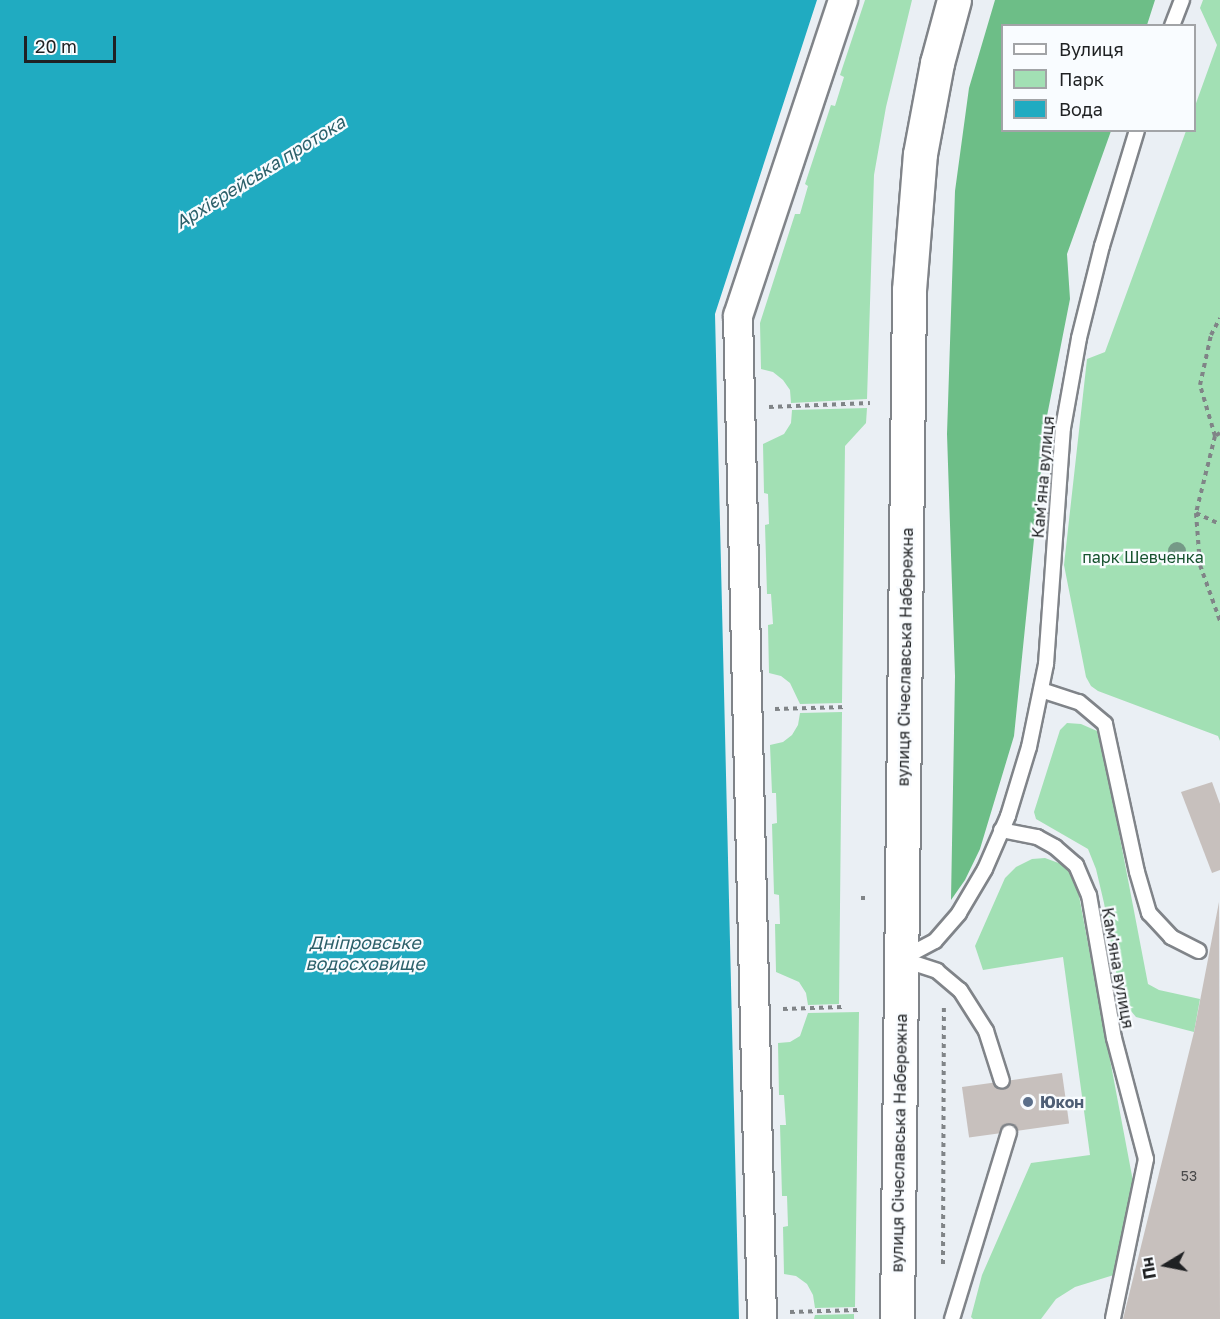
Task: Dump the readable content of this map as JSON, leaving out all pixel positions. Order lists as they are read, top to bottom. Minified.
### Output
{"streets":{"main road":["вулиця Січеславська Набережна"],"lane":["Кам'яна вулиця"]},"crossings":[["Кам'яна вулиця","вулиця Січеславська Набережна"]],"water":["Архієрейська протока","Дніпровське водосховище"],"parks":["парк Шевченка"],"places":["Юкон"],"house_numbers":["53"],"legend":["Вулиця","Парк","Вода"],"scale_bar":"20 m","north":"left"}
